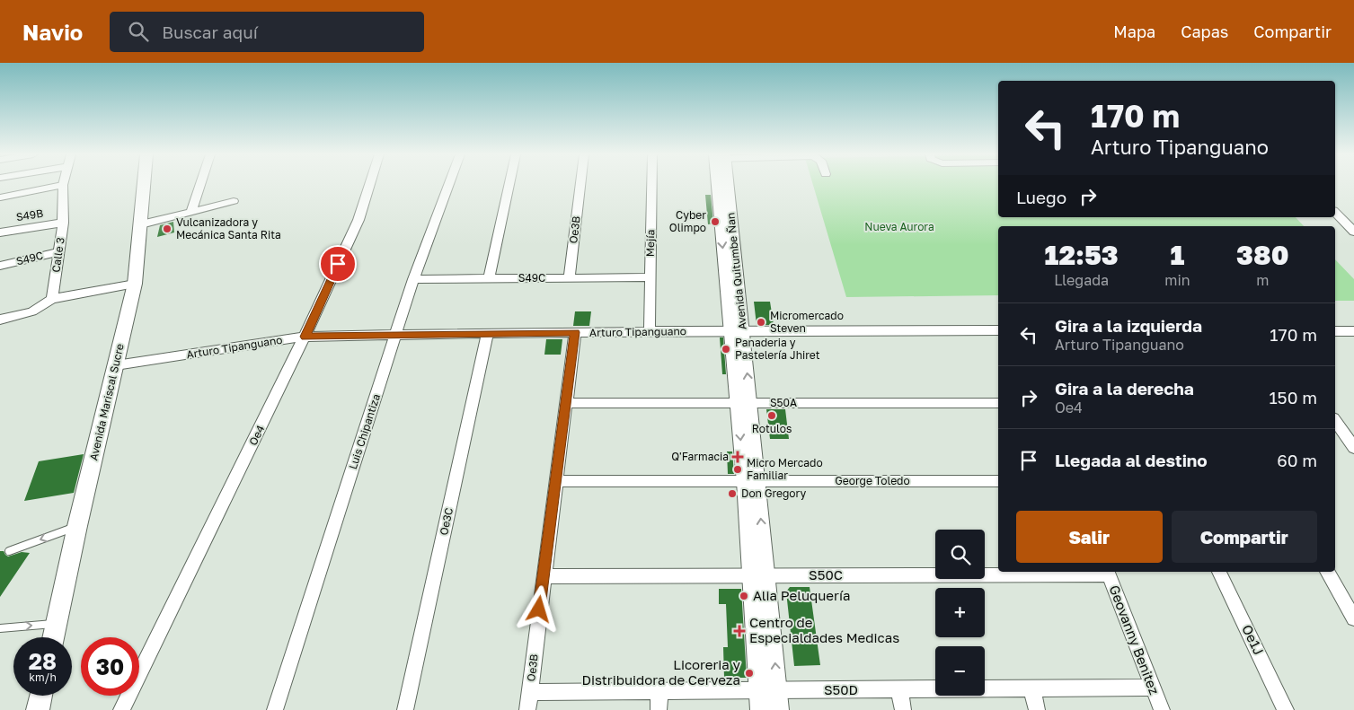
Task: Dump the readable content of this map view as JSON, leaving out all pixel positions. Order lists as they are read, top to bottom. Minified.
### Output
{"streets":{"main road":["Avenida Mariscal Sucre"],"street":["S49B","Oe3B","Mejía","Calle 3","S49C","Avenida Quitumbe Ñan","Arturo Tipanguano","S50A","Luis Chipantiza","Oe4","George Toledo","Oe3C","S50C","Geovanny Benitez","Oe1J","S50D"]},"crossings":[["S49B","Calle 3"],["Oe3B","S49C"],["Oe3B","Arturo Tipanguano"],["Oe3B","S50A"],["Oe3B","George Toledo"],["Oe3B","S50C"],["Oe3B","S50D"],["Mejía","S49C"],["Mejía","Arturo Tipanguano"],["Calle 3","S49C"],["S49C","Luis Chipantiza"],["Avenida Quitumbe Ñan","Arturo Tipanguano"],["Avenida Quitumbe Ñan","S50A"],["Avenida Quitumbe Ñan","George Toledo"],["Avenida Quitumbe Ñan","S50C"],["Avenida Quitumbe Ñan","S50D"],["Arturo Tipanguano","Avenida Mariscal Sucre"],["Arturo Tipanguano","Luis Chipantiza"],["Arturo Tipanguano","Oe4"],["Arturo Tipanguano","Oe3C"],["S50C","Geovanny Benitez"],["Geovanny Benitez","S50D"]],"parks":["Nueva Aurora"],"places":{"other":["Cyber Olimpo","Vulcanizadora y Mecánica Santa Rita","Micromercado Steven","Panaderia y Pastelería Jhiret","Rotulos","Micro Mercado Familiar","Don Gregory","Alia Peluquería","Licoreria y Distribuidora de Cerveza"],"health":["Q'Farmacia","Centro de Especialdades Medicas"]},"page":{"header":"Navio","search":"Buscar aquí","nav":["Mapa","Capas","Compartir"],"turn":["170 m","Arturo Tipanguano"],"then":"Luego","eta":["12:53","Llegada","1","min","380","m"],"list":[{"name":"Gira a la izquierda","note":"Arturo Tipanguano","value":"170 m"},{"name":"Gira a la derecha","note":"Oe4","value":"150 m"},{"name":"Llegada al destino","value":"60 m"}],"buttons":["Salir","Compartir"],"map_buttons":["+","−"],"speed":"28 km/h","limit":"30"}}
